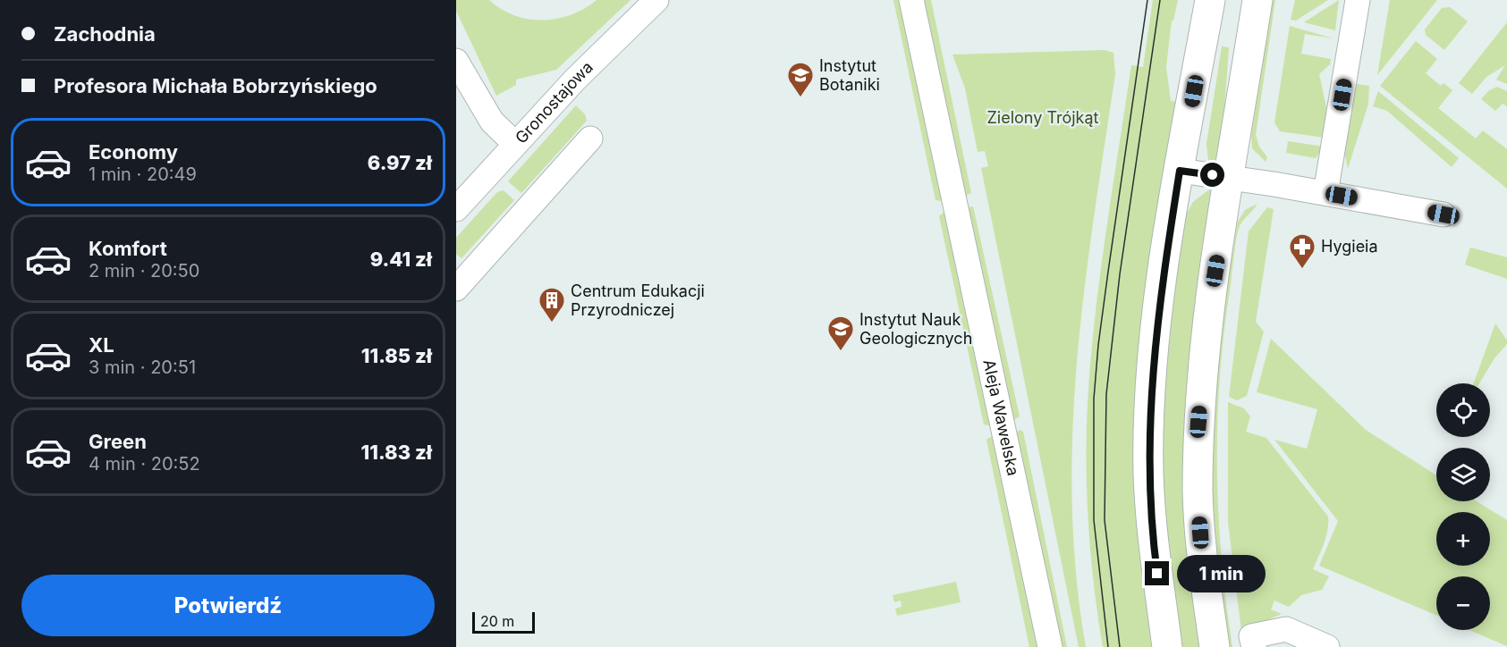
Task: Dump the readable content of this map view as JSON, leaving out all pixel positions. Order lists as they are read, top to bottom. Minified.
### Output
{"streets":{"street":["Gronostajowa","Aleja Wawelska"]},"parks":["Zielony Trójkąt"],"places":{"school or university":["Instytut Botaniki","Instytut Nauk Geologicznych"],"pharmacy":["Hygieia"],"building":["Centrum Edukacji Przyrodniczej"]},"scale_bar":"20 m","page":{"banner":["Zachodnia","Profesora Michała Bobrzyńskiego"],"list":[{"name":"Economy","note":"1 min · 20:49","value":"6.97 zł"},{"name":"Komfort","note":"2 min · 20:50","value":"9.41 zł"},{"name":"XL","note":"3 min · 20:51","value":"11.85 zł"},{"name":"Green","note":"4 min · 20:52","value":"11.83 zł"}],"map_buttons":["+","−"],"bubble":"1 min","buttons":"Potwierdź","scale":"20 m"}}
